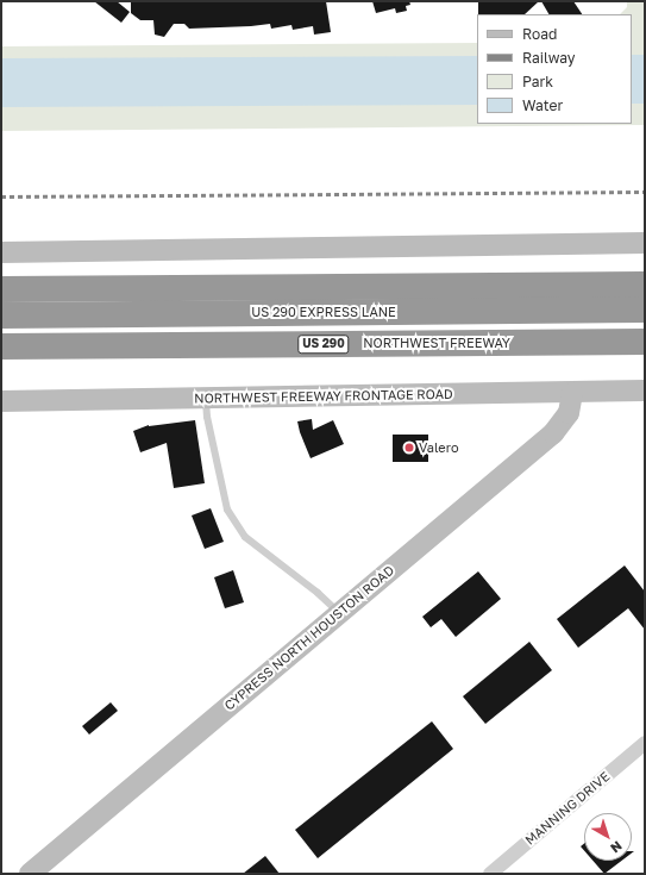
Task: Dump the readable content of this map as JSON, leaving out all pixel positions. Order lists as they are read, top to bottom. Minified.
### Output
{"streets":{"highway":["US 290 EXPRESS LANE","NORTHWEST FREEWAY","US 290"],"main road":["NORTHWEST FREEWAY FRONTAGE ROAD","CYPRESS NORTH HOUSTON ROAD"],"street":["MANNING DRIVE"]},"crossings":[["NORTHWEST FREEWAY FRONTAGE ROAD","CYPRESS NORTH HOUSTON ROAD"]],"places":["Valero"],"legend":["Road","Railway","Park","Water"],"north":"bottom right"}
